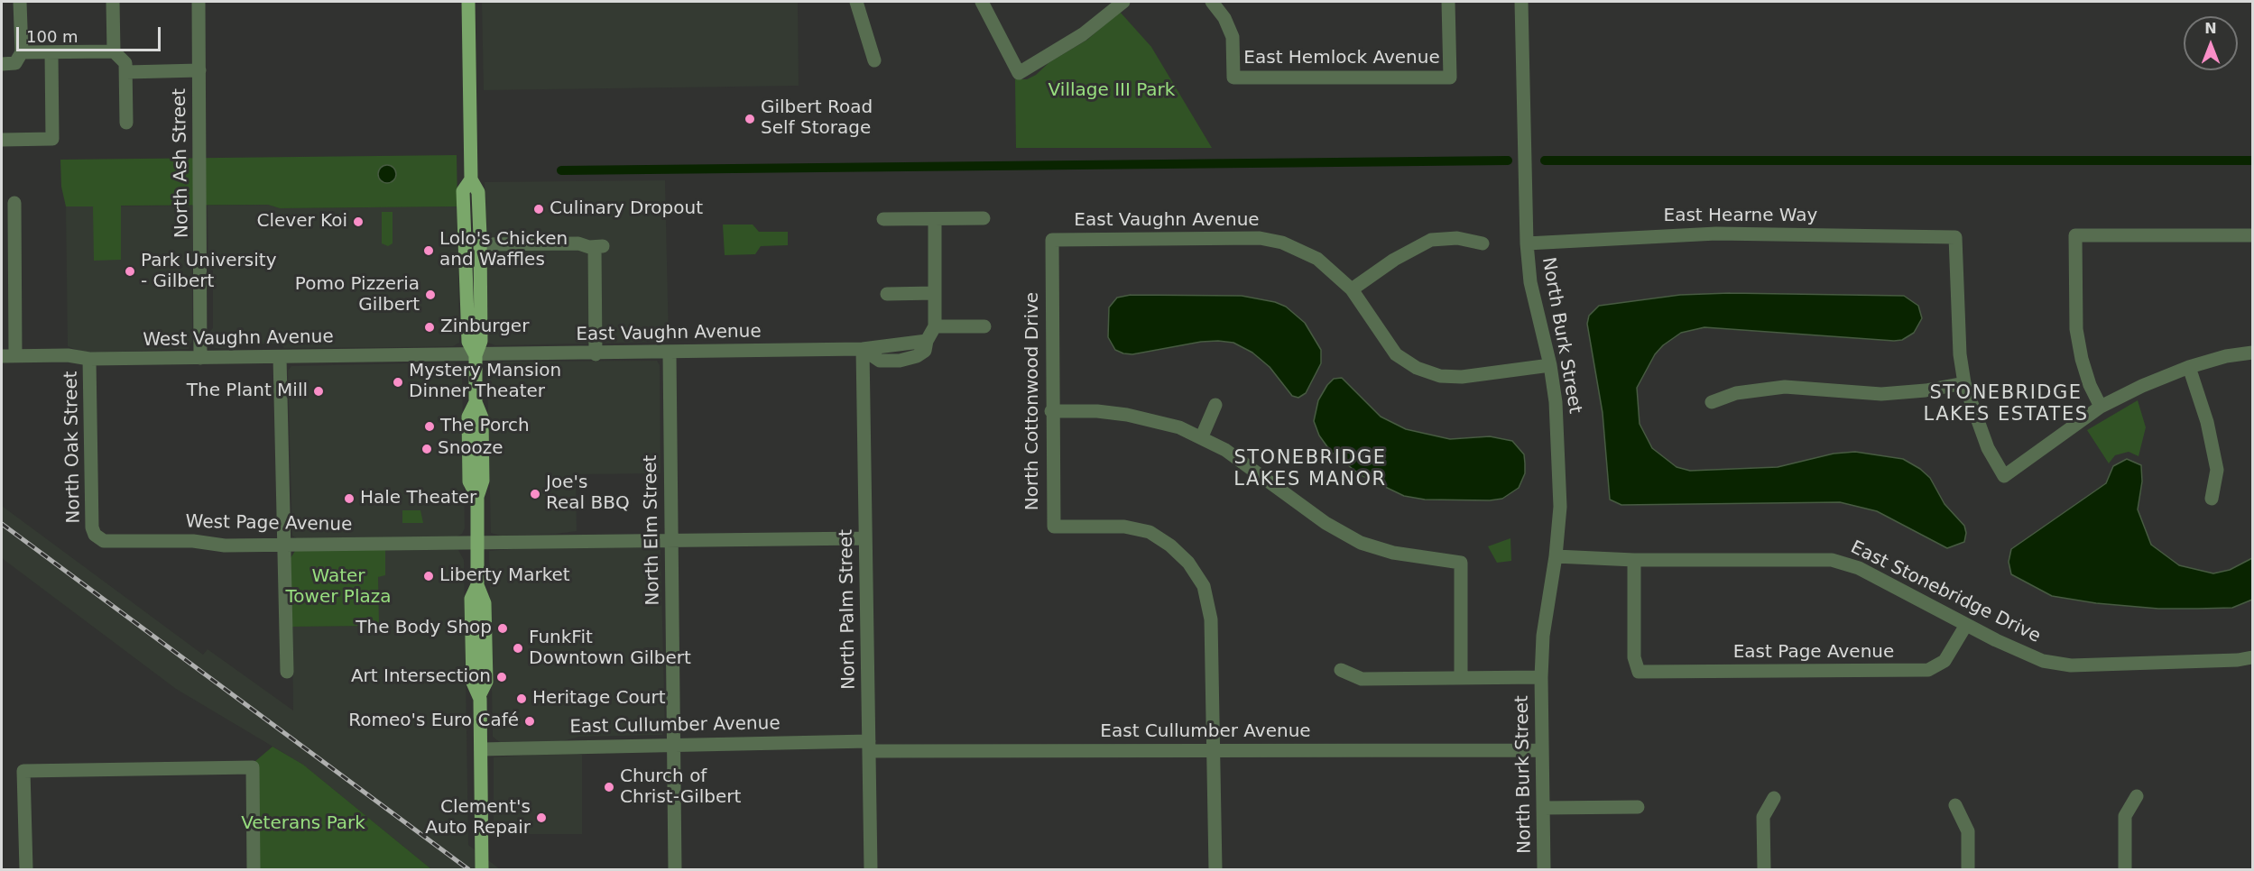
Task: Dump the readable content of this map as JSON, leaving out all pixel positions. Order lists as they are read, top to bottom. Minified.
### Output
{"streets":{"street":["East Hemlock Avenue","North Ash Street","East Hearne Way","East Vaughn Avenue","North Burk Street","West Vaughn Avenue","North Cottonwood Drive","North Oak Street","West Page Avenue","North Elm Street","East Stonebridge Drive","North Palm Street","East Page Avenue","East Cullumber Avenue"]},"crossings":[["North Ash Street","West Vaughn Avenue"],["East Hearne Way","North Burk Street"],["East Vaughn Avenue","North Burk Street"],["East Vaughn Avenue","West Vaughn Avenue"],["East Vaughn Avenue","North Cottonwood Drive"],["East Vaughn Avenue","North Elm Street"],["East Vaughn Avenue","North Palm Street"],["North Burk Street","East Stonebridge Drive"],["North Burk Street","East Cullumber Avenue"],["West Vaughn Avenue","North Oak Street"],["North Cottonwood Drive","East Cullumber Avenue"],["North Oak Street","West Page Avenue"],["North Elm Street","East Cullumber Avenue"],["East Stonebridge Drive","East Page Avenue"],["North Palm Street","East Cullumber Avenue"]],"districts":["STONEBRIDGE LAKES ESTATES","STONEBRIDGE LAKES MANOR"],"parks":["Village III Park","Water Tower Plaza","Veterans Park"],"places":["Gilbert Road Self Storage","Culinary Dropout","Clever Koi","Lolo's Chicken and Waffles","Park University - Gilbert","Pomo Pizzeria Gilbert","Zinburger","Mystery Mansion Dinner Theater","The Plant Mill","The Porch","Snooze","Joe's Real BBQ","Hale Theater","Liberty Market","The Body Shop","FunkFit Downtown Gilbert","Art Intersection","Heritage Court","Romeo's Euro Café","Church of Christ-Gilbert","Clement's Auto Repair"],"scale_bar":"100 m","north":"top"}
